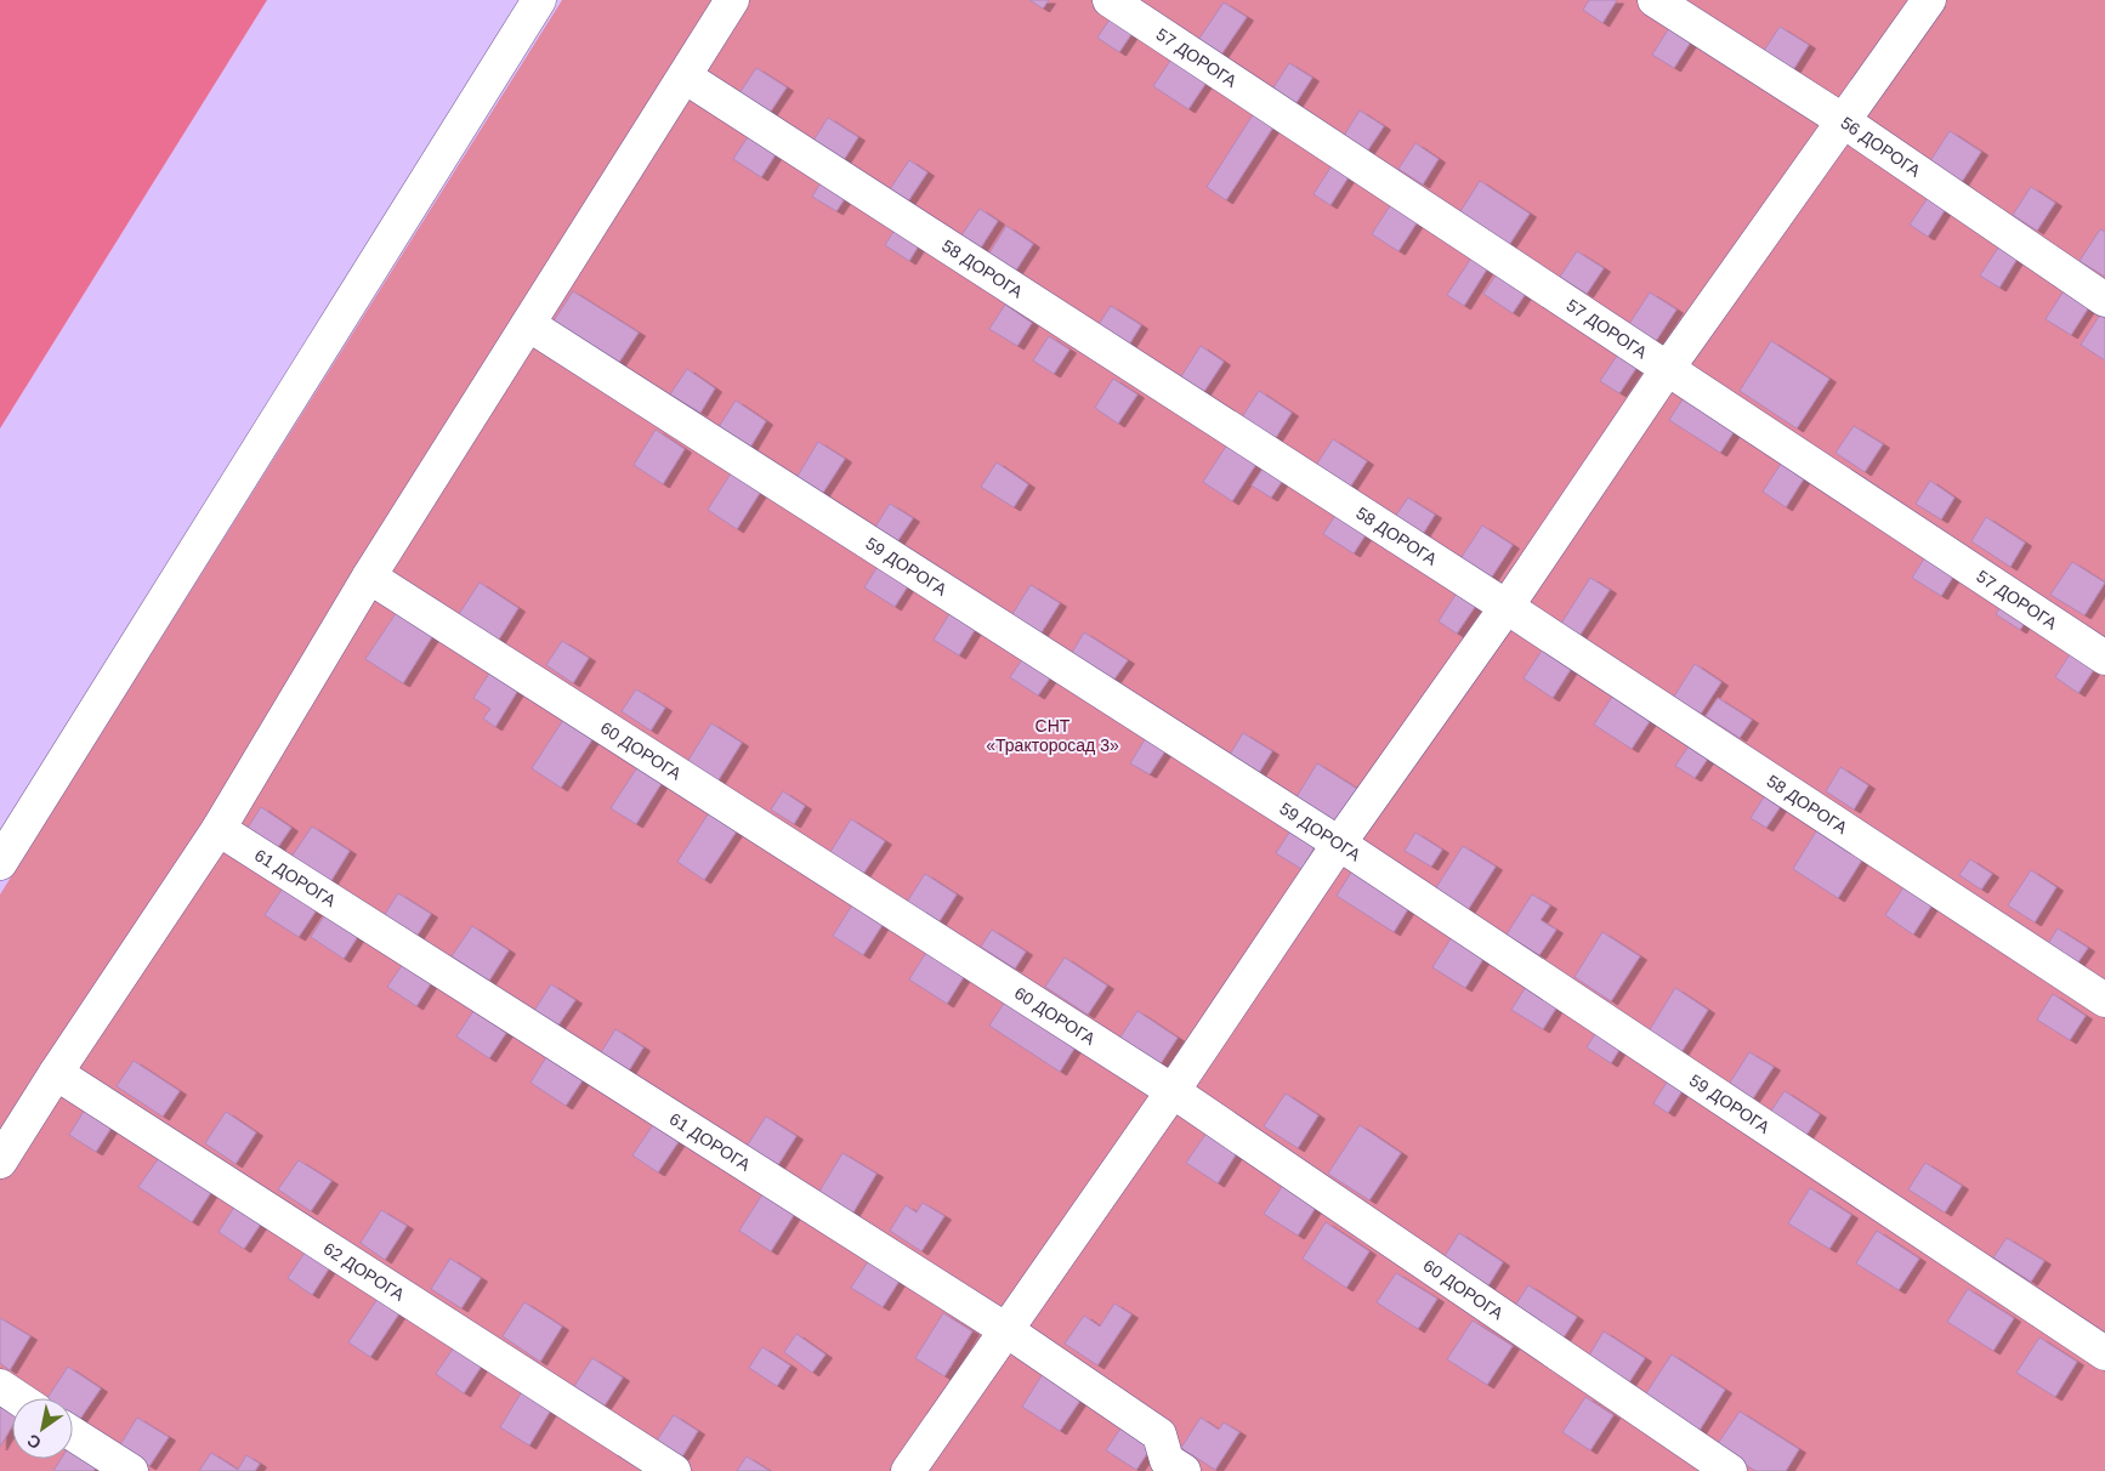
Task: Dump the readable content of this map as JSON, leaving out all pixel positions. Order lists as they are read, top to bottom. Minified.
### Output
{"streets":{"street":["57 ДОРОГА","56 ДОРОГА","58 ДОРОГА","59 ДОРОГА","60 ДОРОГА","61 ДОРОГА","62 ДОРОГА"]},"parks":["СНТ «Тракторосад 3»"],"north":"bottom left"}
